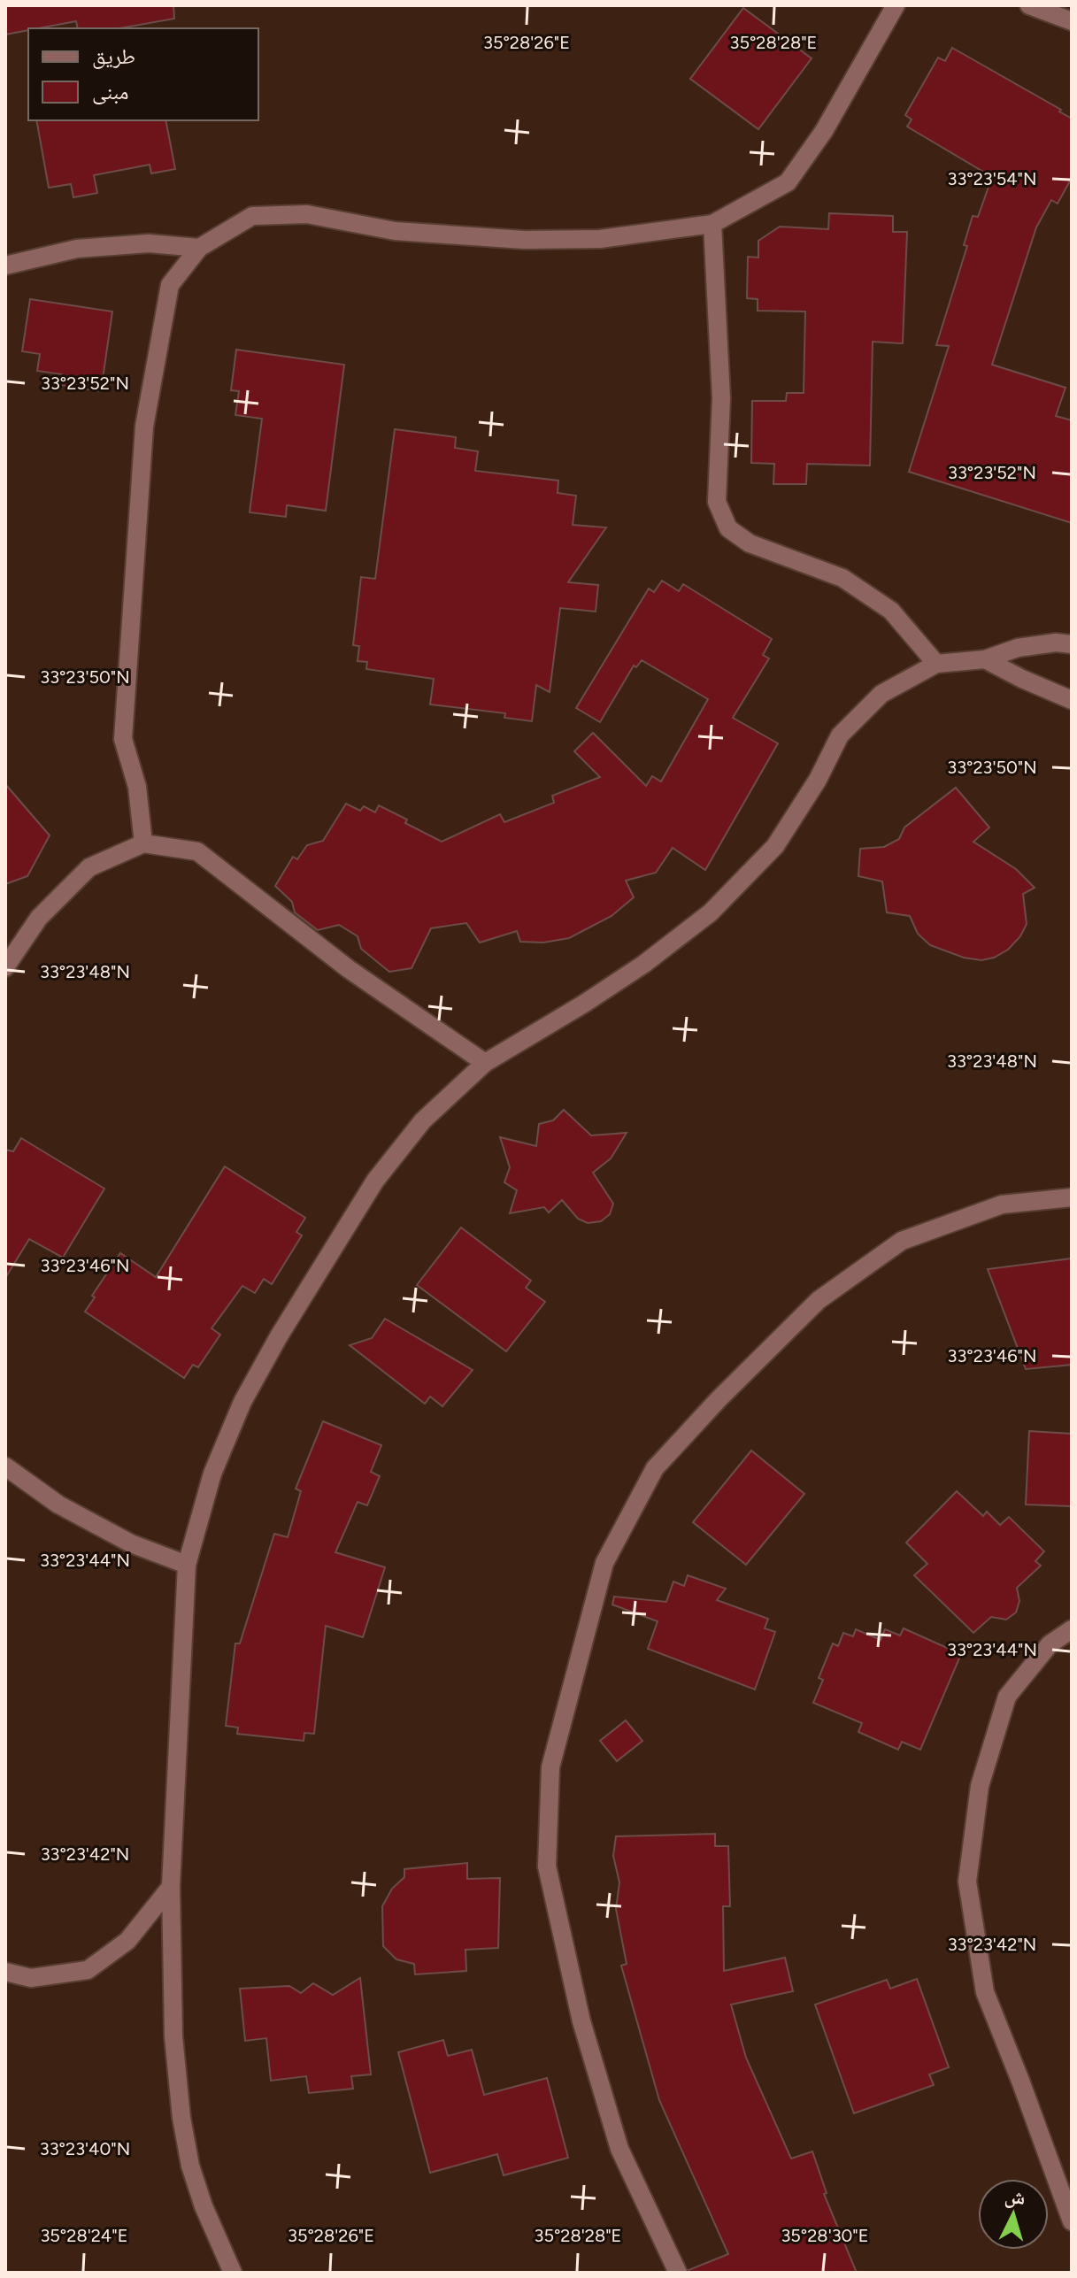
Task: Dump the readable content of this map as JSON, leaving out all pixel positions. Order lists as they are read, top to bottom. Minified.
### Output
{"legend":["طريق","مبنى"],"north":"top","coordinates":["35°28'26\"E","35°28'28\"E","33°23'54\"N","33°23'52\"N","33°23'50\"N","33°23'48\"N","33°23'46\"N","33°23'44\"N","33°23'42\"N","33°23'40\"N","35°28'24\"E","35°28'30\"E"]}
